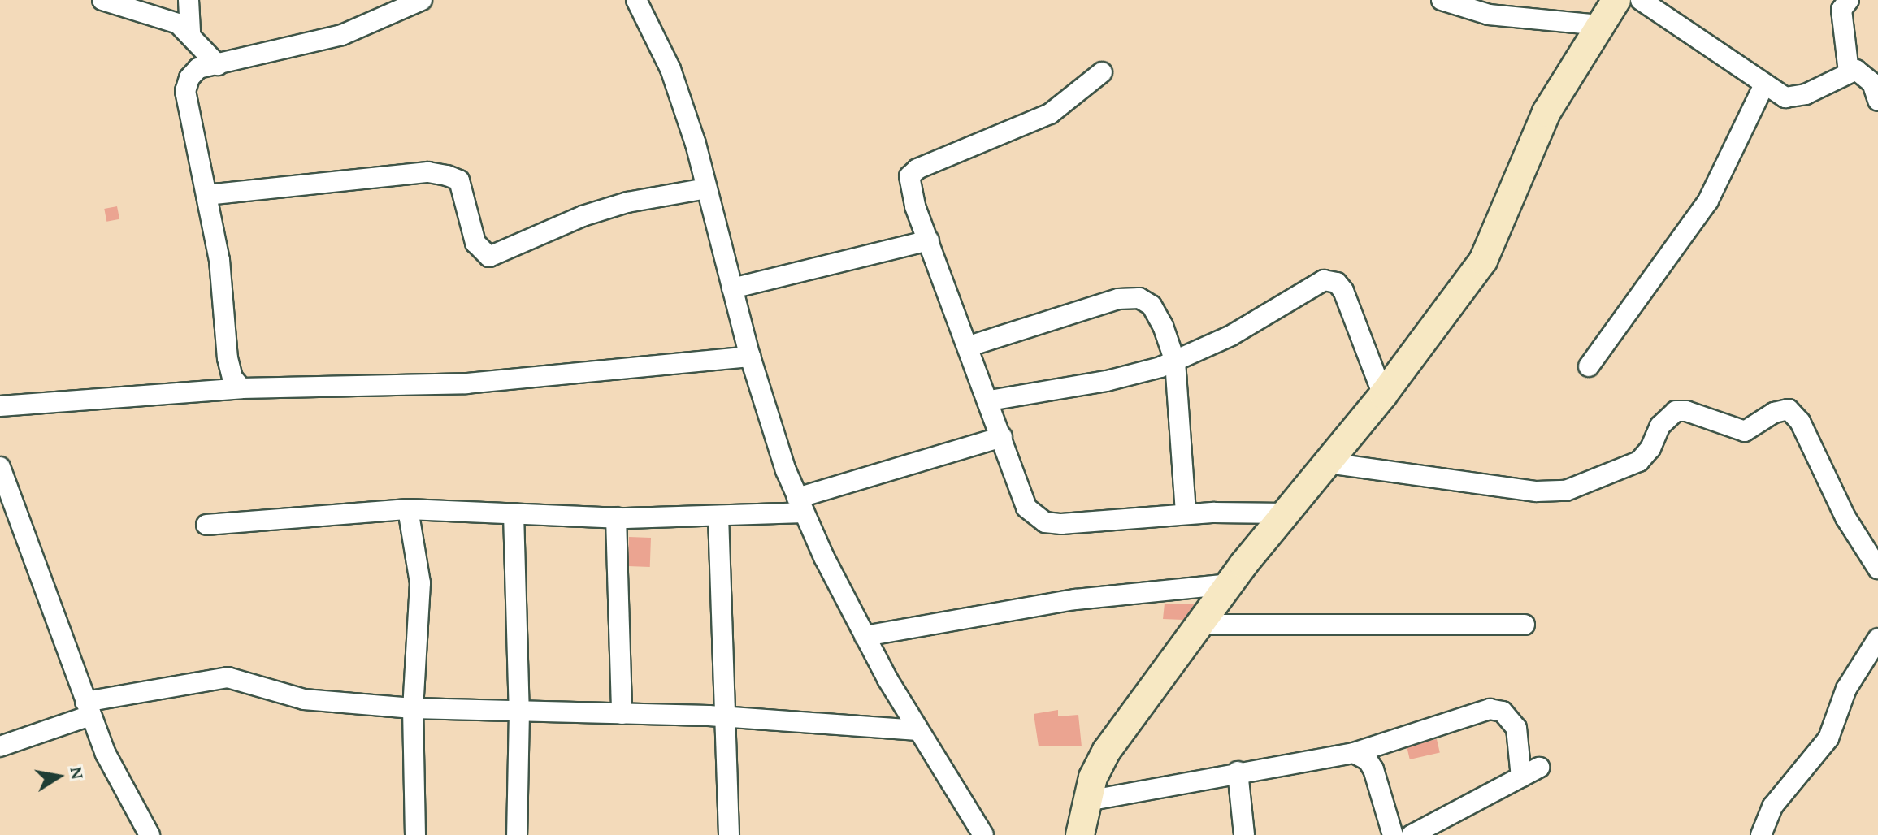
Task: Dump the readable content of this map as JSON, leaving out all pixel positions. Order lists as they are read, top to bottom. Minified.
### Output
{"north":"right"}
